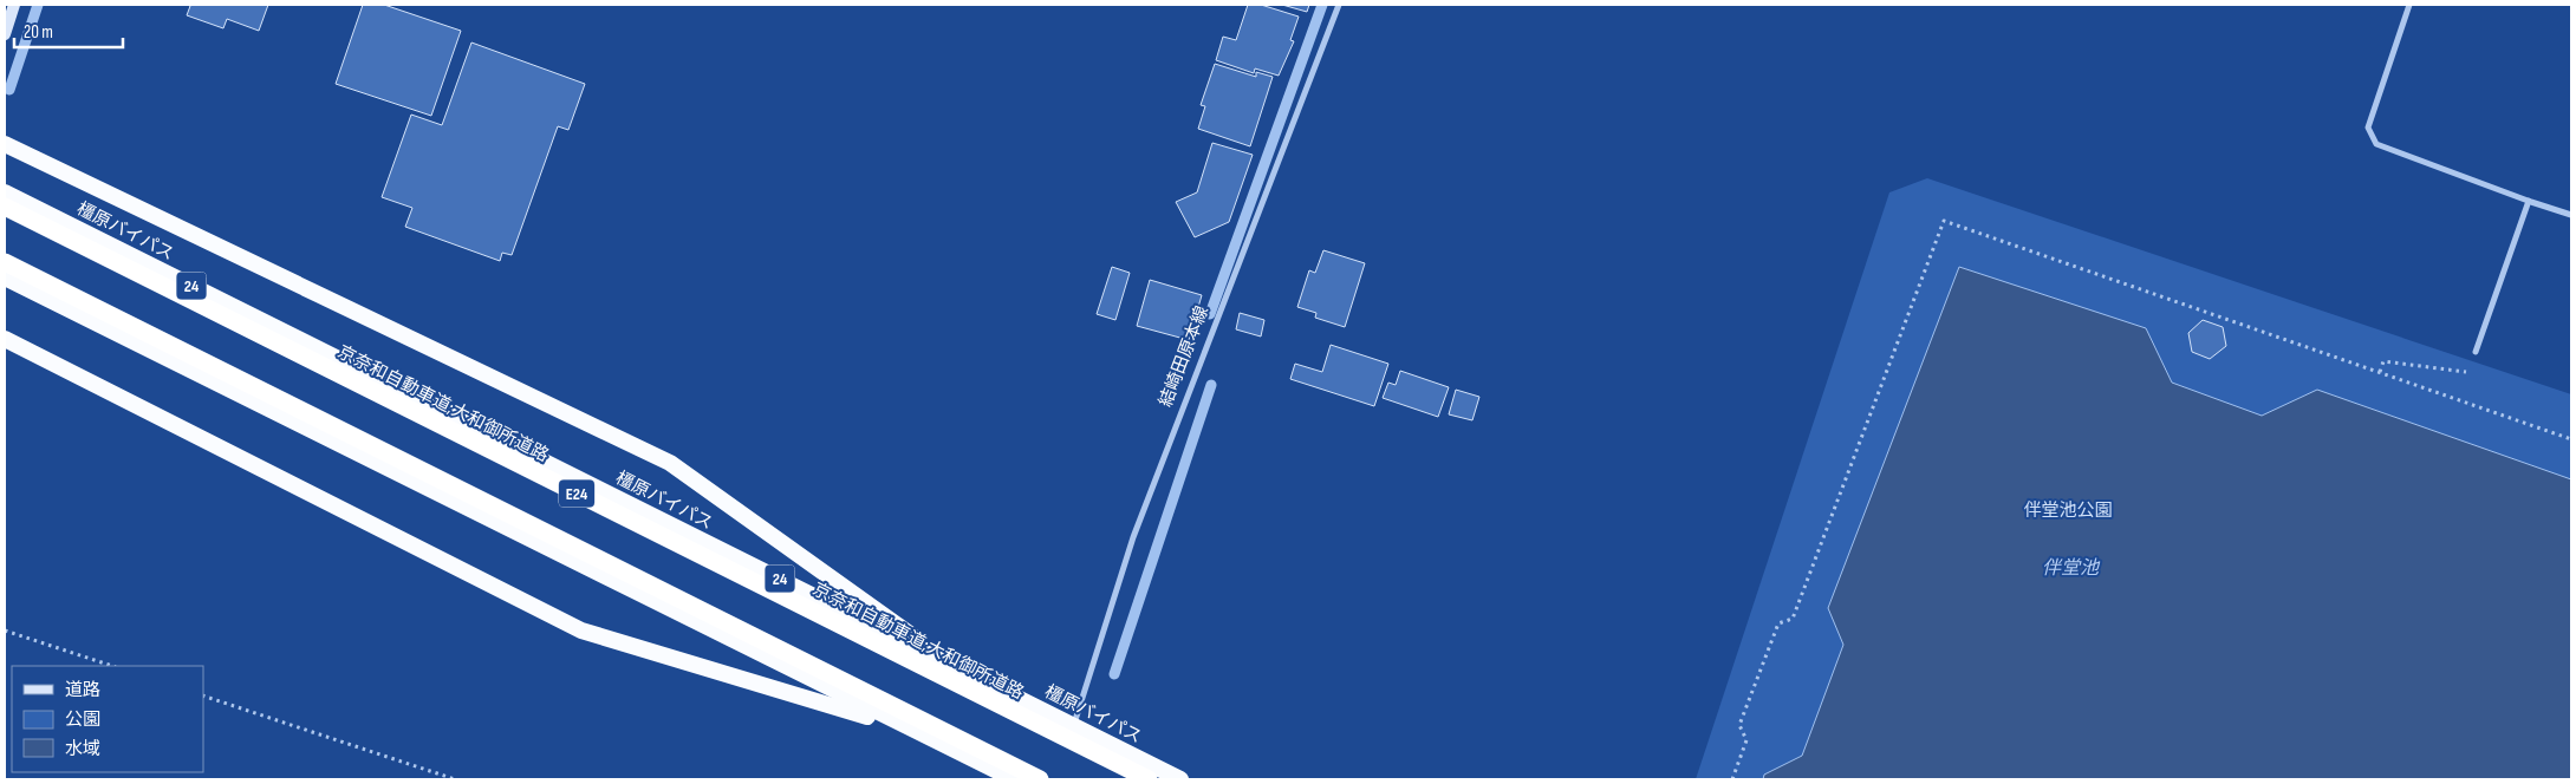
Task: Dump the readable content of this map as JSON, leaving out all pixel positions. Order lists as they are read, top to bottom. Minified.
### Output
{"streets":{"highway":["橿原バイパス","24","京奈和自動車道;大和御所道路","E24"],"street":["結崎田原本線"]},"crossings":[["橿原バイパス","結崎田原本線"]],"water":["伴堂池"],"parks":["伴堂池公園"],"legend":["道路","公園","水域"],"scale_bar":"20 m"}
